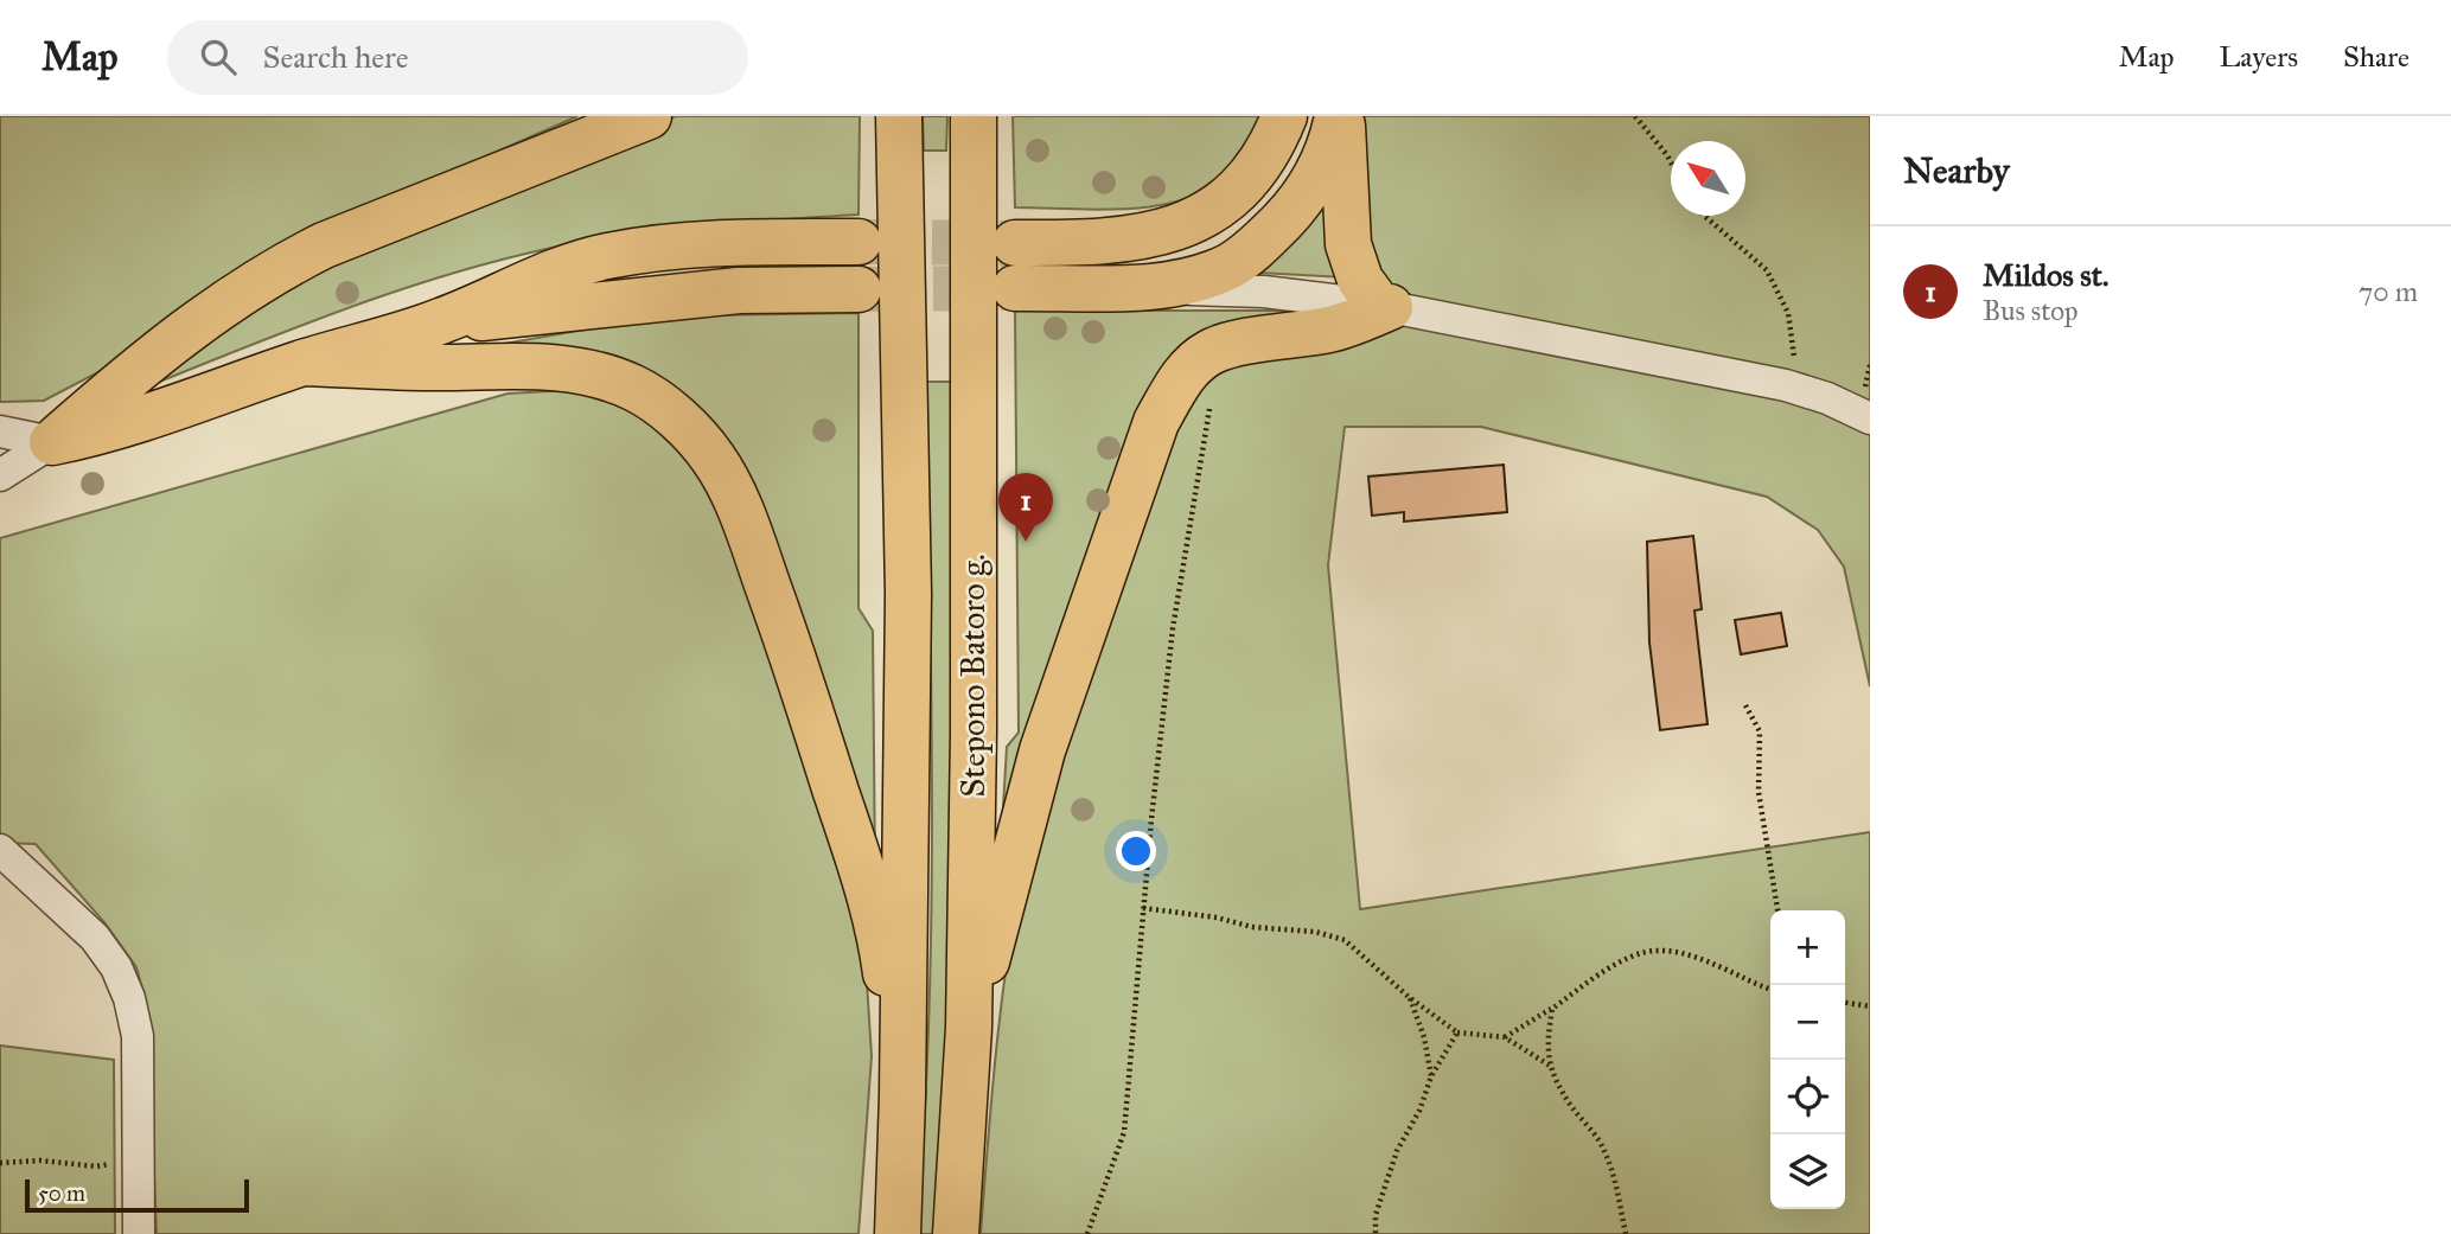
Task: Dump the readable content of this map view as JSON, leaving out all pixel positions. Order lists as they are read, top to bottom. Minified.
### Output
{"streets":{"main road":["Stepono Batoro g."]},"scale_bar":"50 m","north":"top left","page":{"header":"Map","search":"Search here","nav":["Map","Layers","Share"],"heading":"Nearby","list":[{"mark":"1","name":"Mildos st.","note":"Bus stop","value":"70 m"}],"pins":"1","map_buttons":["+","−"],"scale":"50 m"}}
